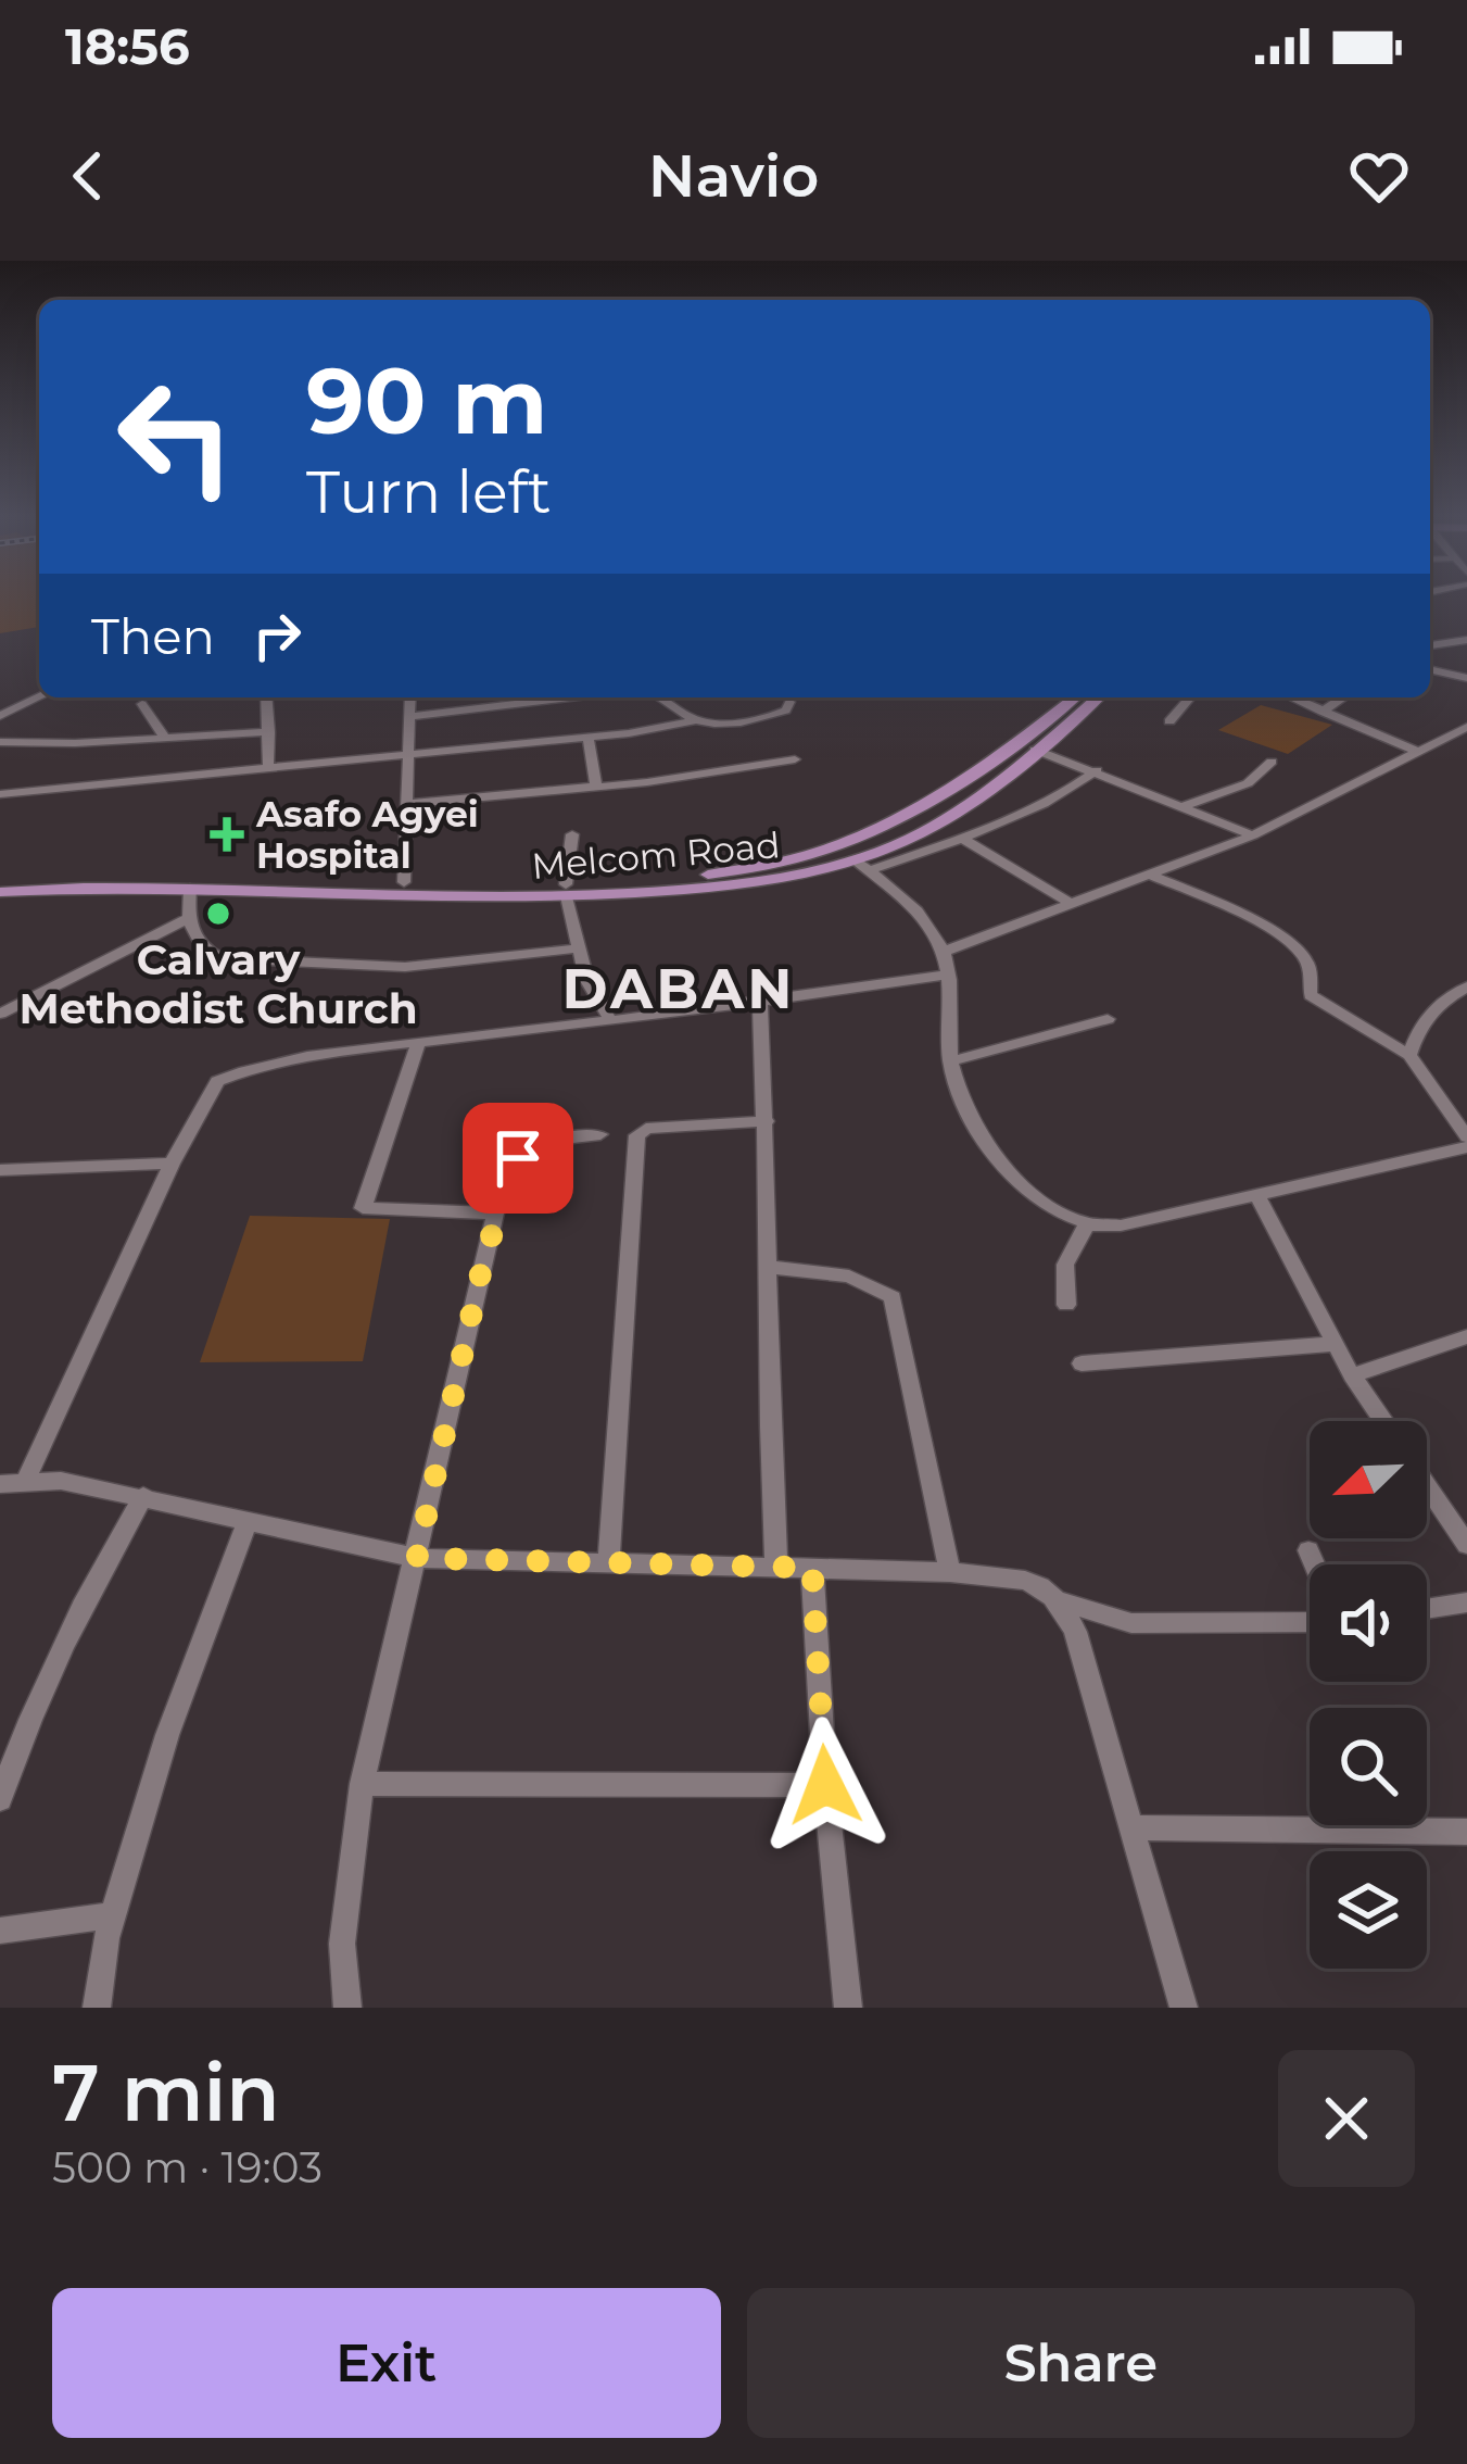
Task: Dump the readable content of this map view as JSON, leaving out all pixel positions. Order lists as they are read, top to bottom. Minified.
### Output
{"streets":{"main road":["Melcom Road"]},"districts":["DABAN"],"places":{"health":["Asafo Agyei Hospital"],"other":["Calvary Methodist Church"]},"north":"bottom left","page":{"status":"18:56","header":"Navio","turn":["90 m","Turn left"],"then":"Then","heading":["7 min","500 m · 19:03"],"buttons":["Exit","Share"]}}
